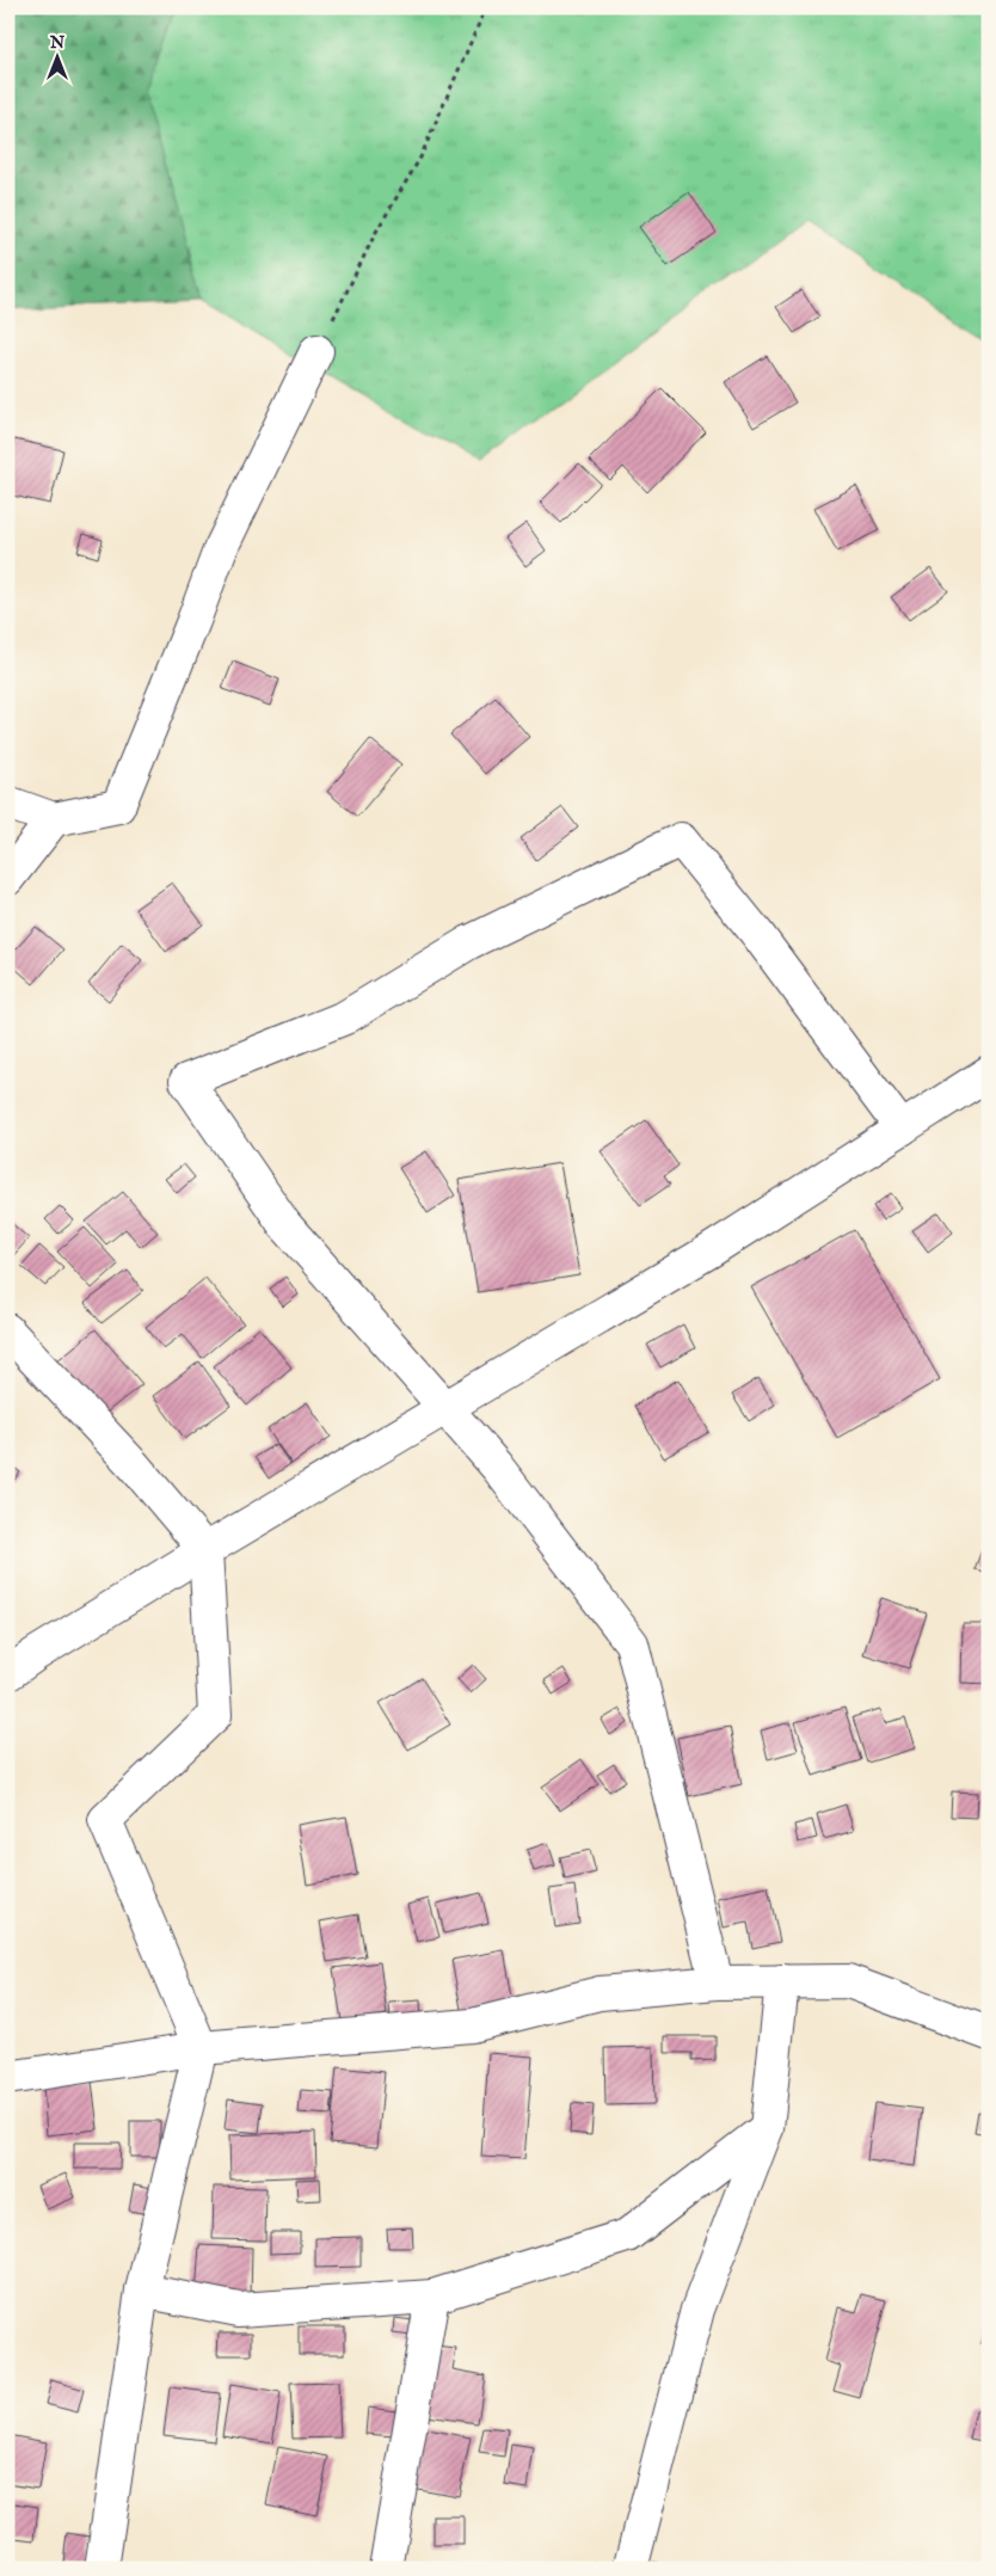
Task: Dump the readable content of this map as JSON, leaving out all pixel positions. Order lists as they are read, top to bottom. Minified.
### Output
{"north":"top"}
